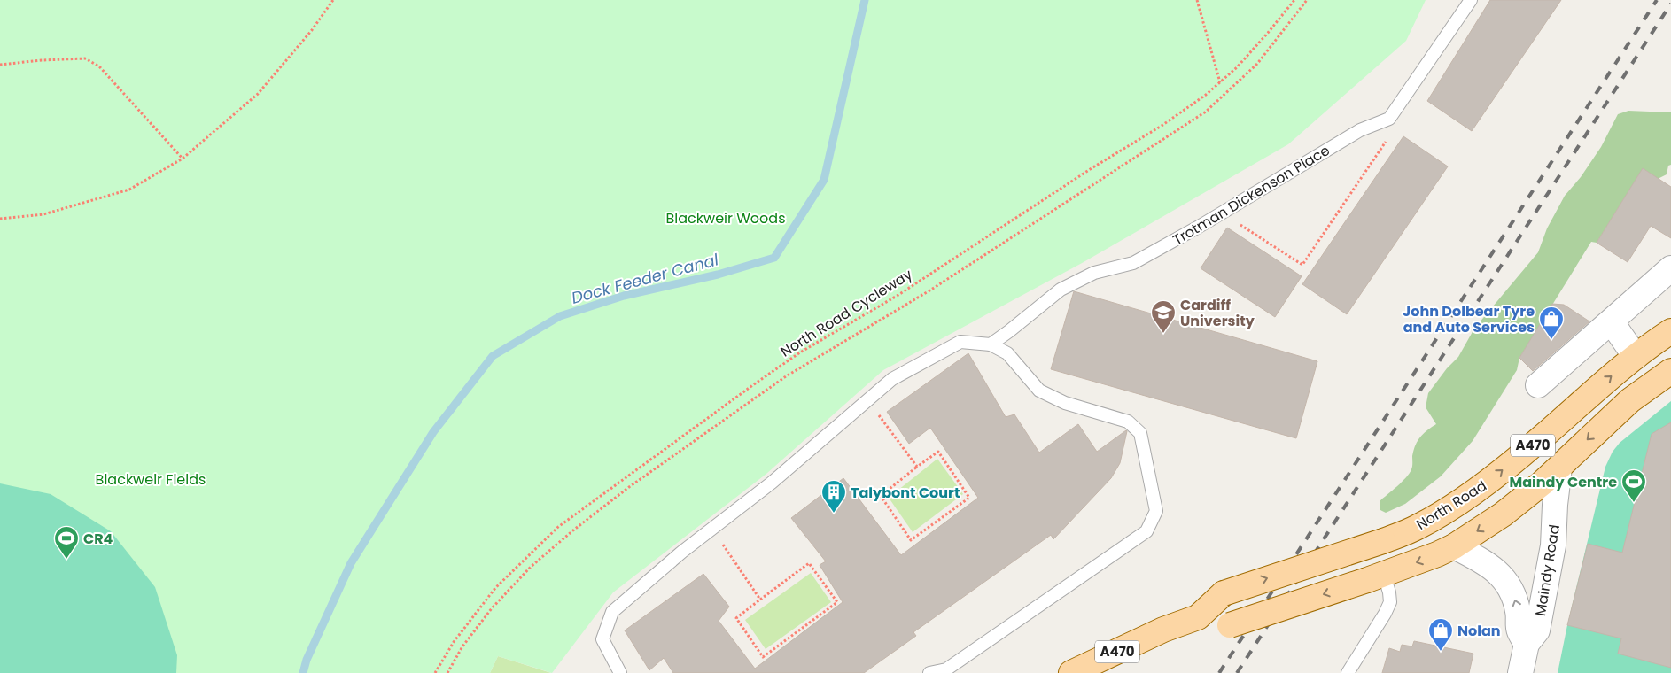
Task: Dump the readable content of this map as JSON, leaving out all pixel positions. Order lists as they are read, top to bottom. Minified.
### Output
{"streets":{"main road":["A470","North Road"],"street":["Maindy Road"],"lane":["Trotman Dickenson Place"],"path":["North Road Cycleway"]},"crossings":[["A470","North Road"],["A470","Maindy Road"]],"one_way":["Maindy Road"],"water":["Dock Feeder Canal"],"parks":["Blackweir Woods","Blackweir Fields"],"places":{"school or university":["Cardiff University"],"shop":["John Dolbear Tyre and Auto Services","Nolan"],"sports":["Maindy Centre","CR4"],"building":["Talybont Court"]}}
